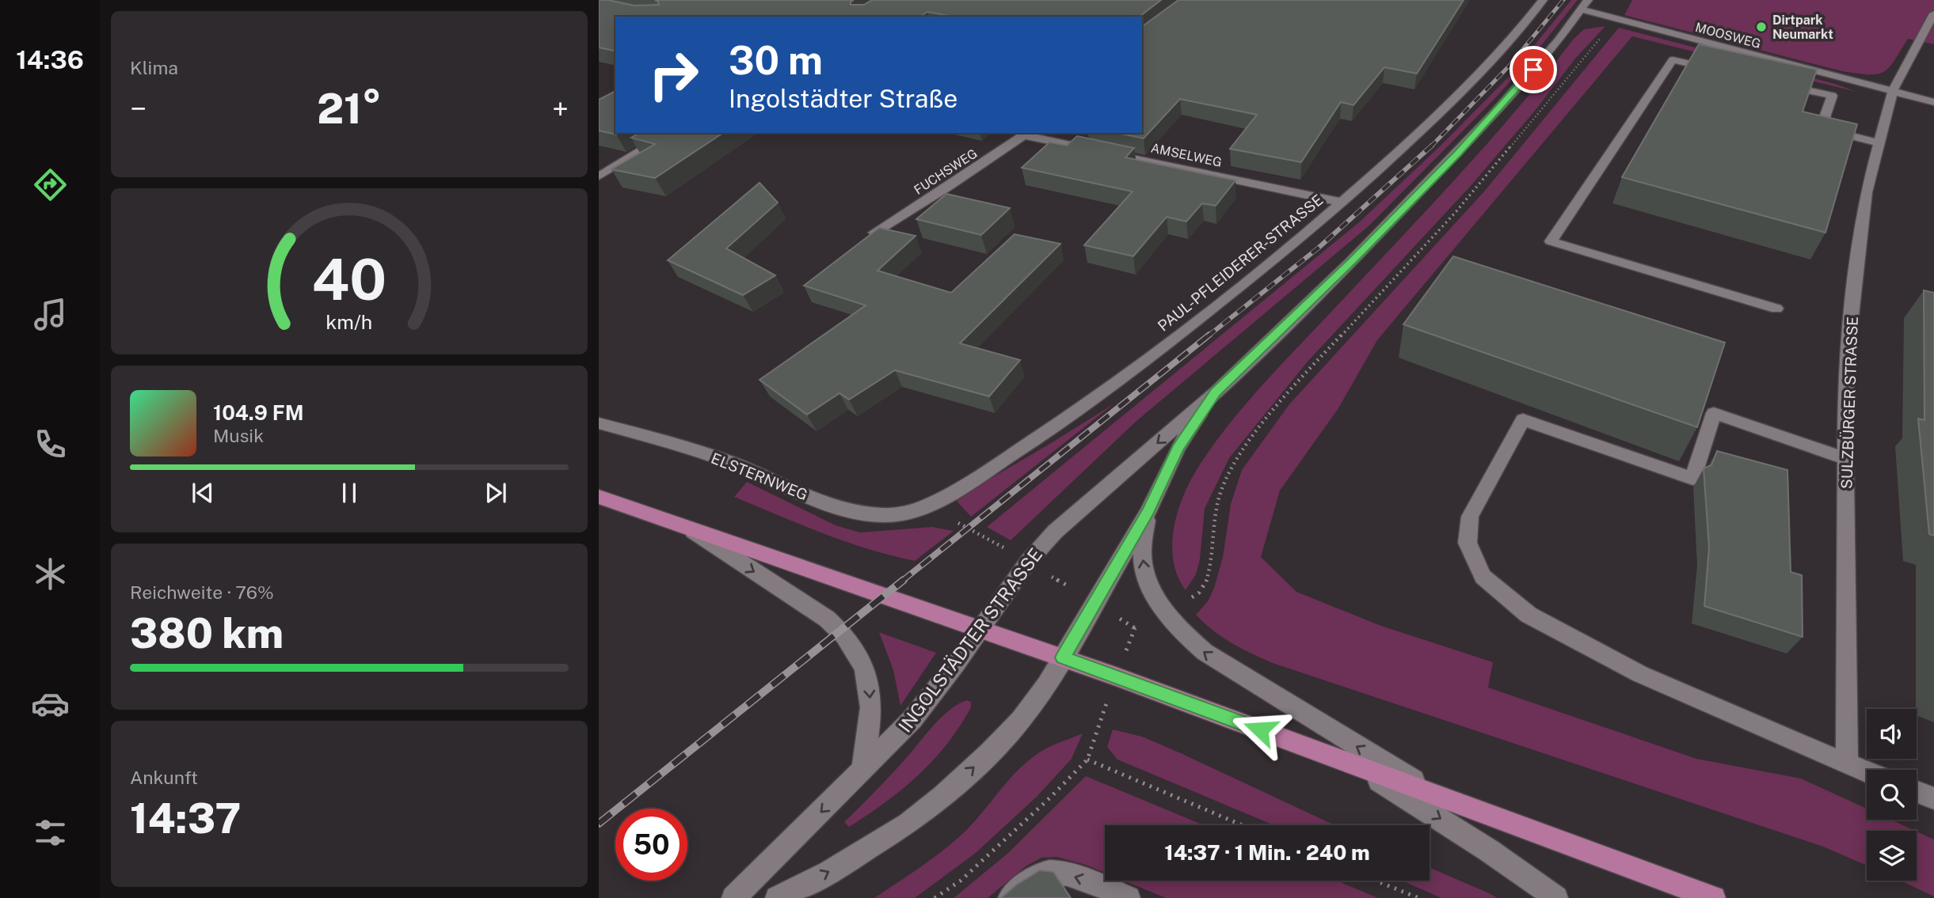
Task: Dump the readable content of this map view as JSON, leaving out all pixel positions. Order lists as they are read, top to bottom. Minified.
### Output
{"streets":{"street":["MOOSWEG","AMSELWEG","FUCHSWEG","PAUL-PFLEIDERER-STRASSE","SULZBÜRGER STRASSE","ELSTERNWEG","INGOLSTÄDTER STRASSE"]},"crossings":[["MOOSWEG","SULZBÜRGER STRASSE"],["MOOSWEG","INGOLSTÄDTER STRASSE"],["AMSELWEG","FUCHSWEG"],["AMSELWEG","PAUL-PFLEIDERER-STRASSE"],["PAUL-PFLEIDERER-STRASSE","ELSTERNWEG"]],"places":["Dirtpark Neumarkt"],"page":{"tabs":"14:36","tile":["Klima",["Reichweite · 76%","380 km"],["Ankunft","14:37"]],"turn":["30 m","Ingolstädter Straße"],"heat":["−","21°","+"],"song":["104.9 FM","Musik"],"limit":"50","trip":"14:37 · 1 Min. · 240 m","gauge":["40","km/h"]}}
